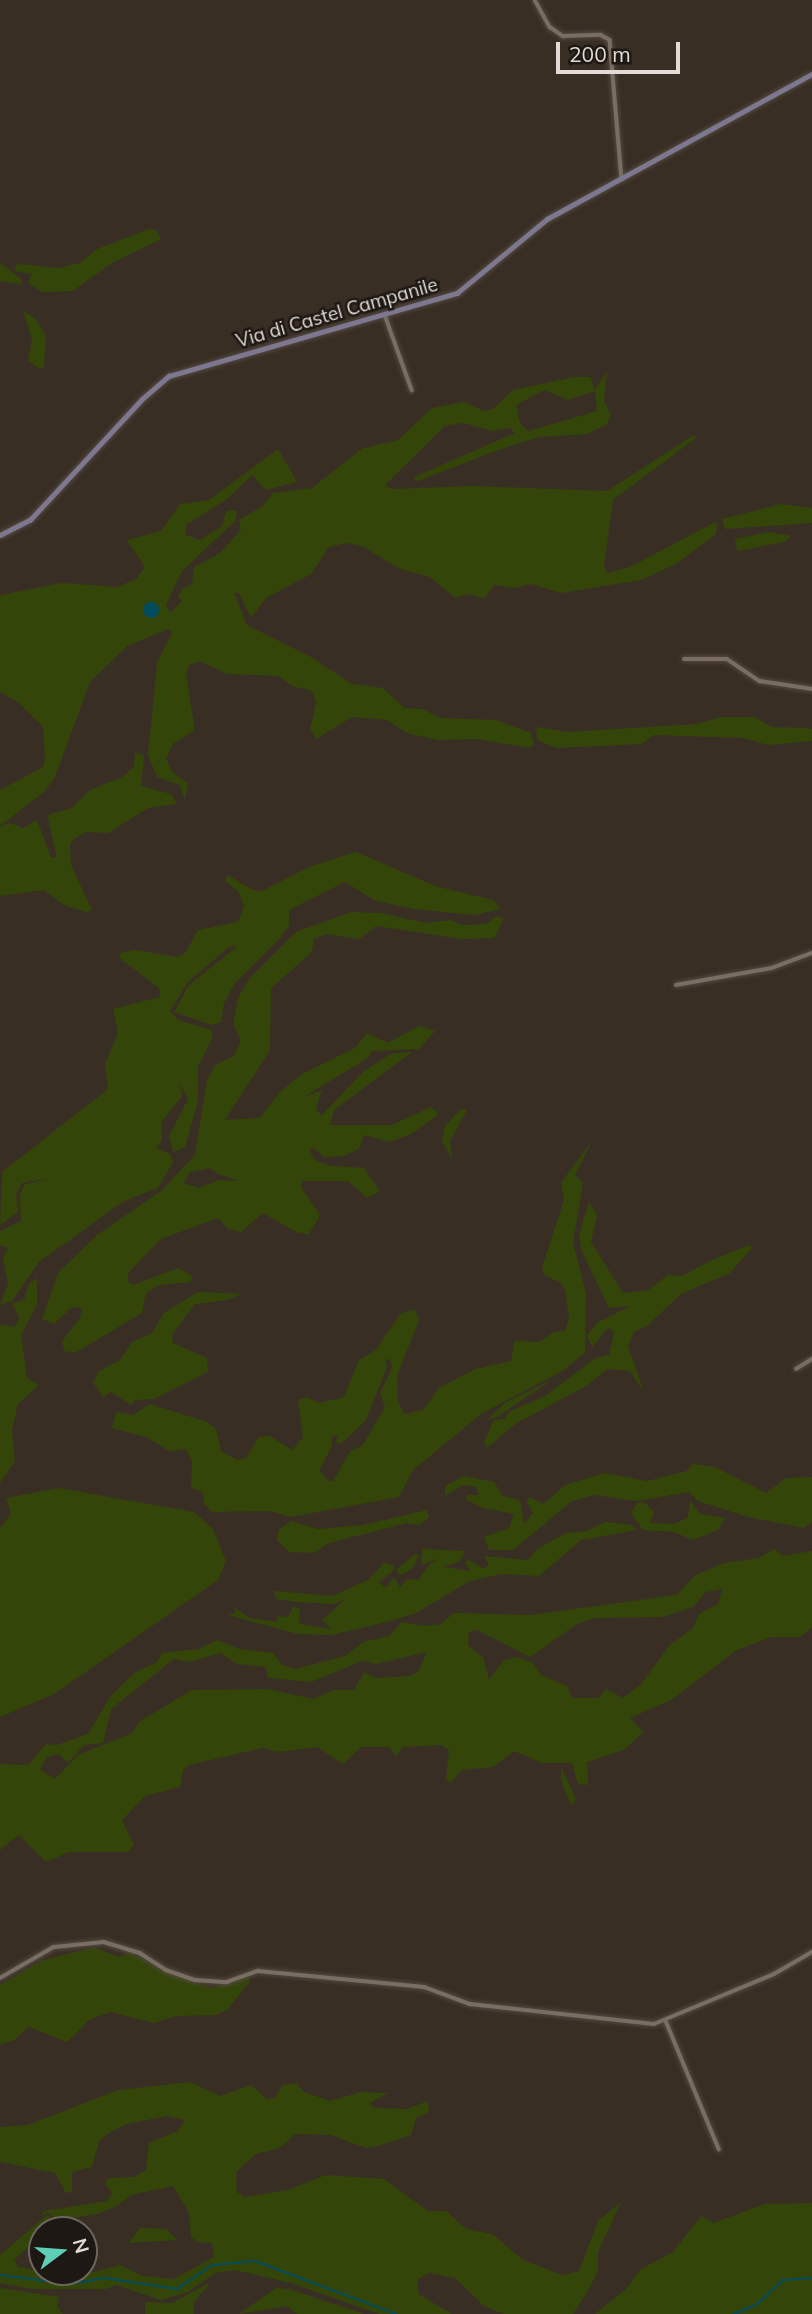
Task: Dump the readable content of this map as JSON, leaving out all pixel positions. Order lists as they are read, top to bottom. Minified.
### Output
{"streets":{"street":["Via di Castel Campanile"]},"scale_bar":"200 m","north":"right"}
